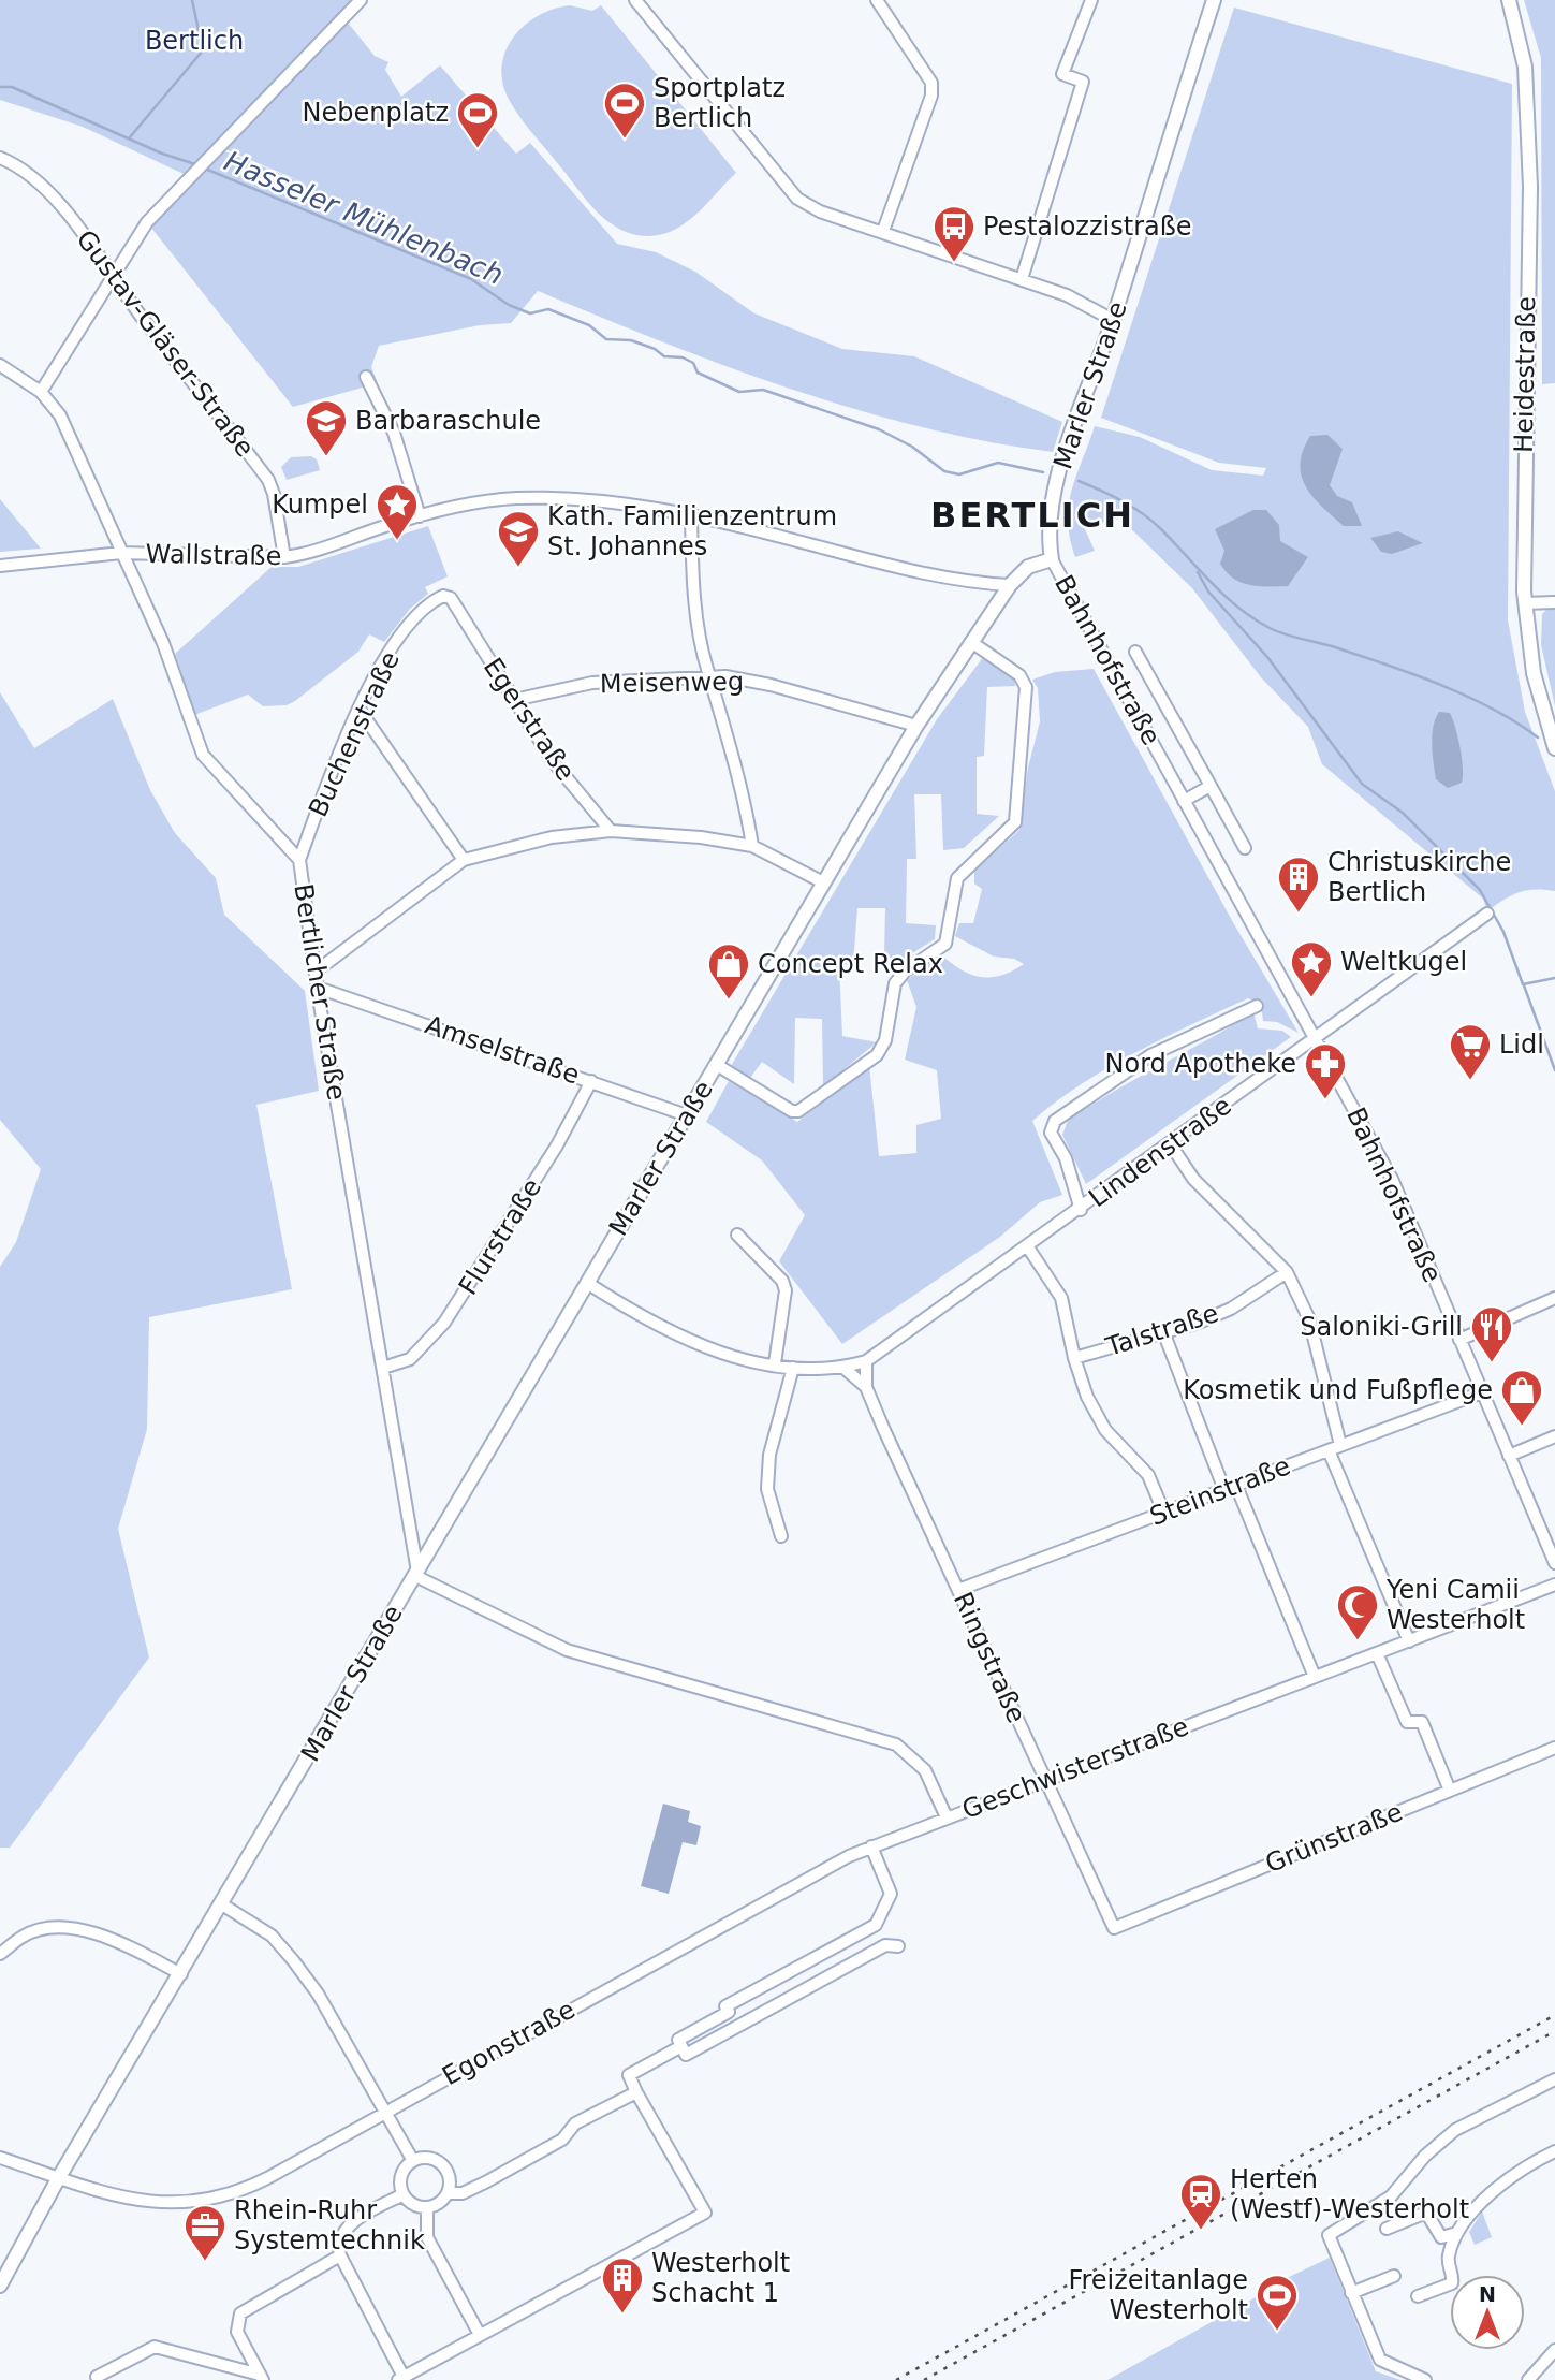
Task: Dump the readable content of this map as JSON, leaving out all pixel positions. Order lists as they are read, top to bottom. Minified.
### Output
{"streets":{"main road":["Heidestraße","Marler Straße"],"street":["Gustav-Gläser-Straße","Wallstraße","Bahnhofstraße","Meisenweg","Egerstraße","Buchenstraße","Bertlicher Straße","Amselstraße","Lindenstraße","Flurstraße","Talstraße","Steinstraße","Ringstraße","Geschwisterstraße","Grünstraße","Egonstraße"]},"crossings":[["Gustav-Gläser-Straße","Wallstraße"],["Marler Straße","Wallstraße"],["Marler Straße","Bahnhofstraße"],["Marler Straße","Meisenweg"],["Marler Straße","Bertlicher Straße"],["Marler Straße","Amselstraße"],["Marler Straße","Lindenstraße"],["Marler Straße","Geschwisterstraße"],["Marler Straße","Egonstraße"],["Wallstraße","Bertlicher Straße"],["Bahnhofstraße","Lindenstraße"],["Bahnhofstraße","Steinstraße"],["Meisenweg","Egerstraße"],["Egerstraße","Buchenstraße"],["Buchenstraße","Bertlicher Straße"],["Bertlicher Straße","Amselstraße"],["Bertlicher Straße","Flurstraße"],["Bertlicher Straße","Geschwisterstraße"],["Amselstraße","Flurstraße"],["Lindenstraße","Ringstraße"],["Steinstraße","Ringstraße"],["Ringstraße","Geschwisterstraße"],["Ringstraße","Grünstraße"],["Geschwisterstraße","Egonstraße"]],"districts":["BERTLICH"],"water":["Hasseler Mühlenbach"],"parks":["Bertlich"],"places":{"sports":["Sportplatz Bertlich","Nebenplatz","Freizeitanlage Westerholt"],"bus stop":["Pestalozzistraße"],"school or university":["Barbaraschule","Kath. Familienzentrum St. Johannes"],"place":["Kumpel","Weltkugel"],"building":["Christuskirche Bertlich","Westerholt Schacht 1"],"shop":["Concept Relax","Kosmetik und Fußpflege"],"supermarket":["Lidl"],"pharmacy":["Nord Apotheke"],"restaurant":["Saloniki-Grill"],"mosque":["Yeni Camii Westerholt"],"station":["Herten (Westf)-Westerholt"],"office":["Rhein-Ruhr Systemtechnik"]},"north":"top"}
